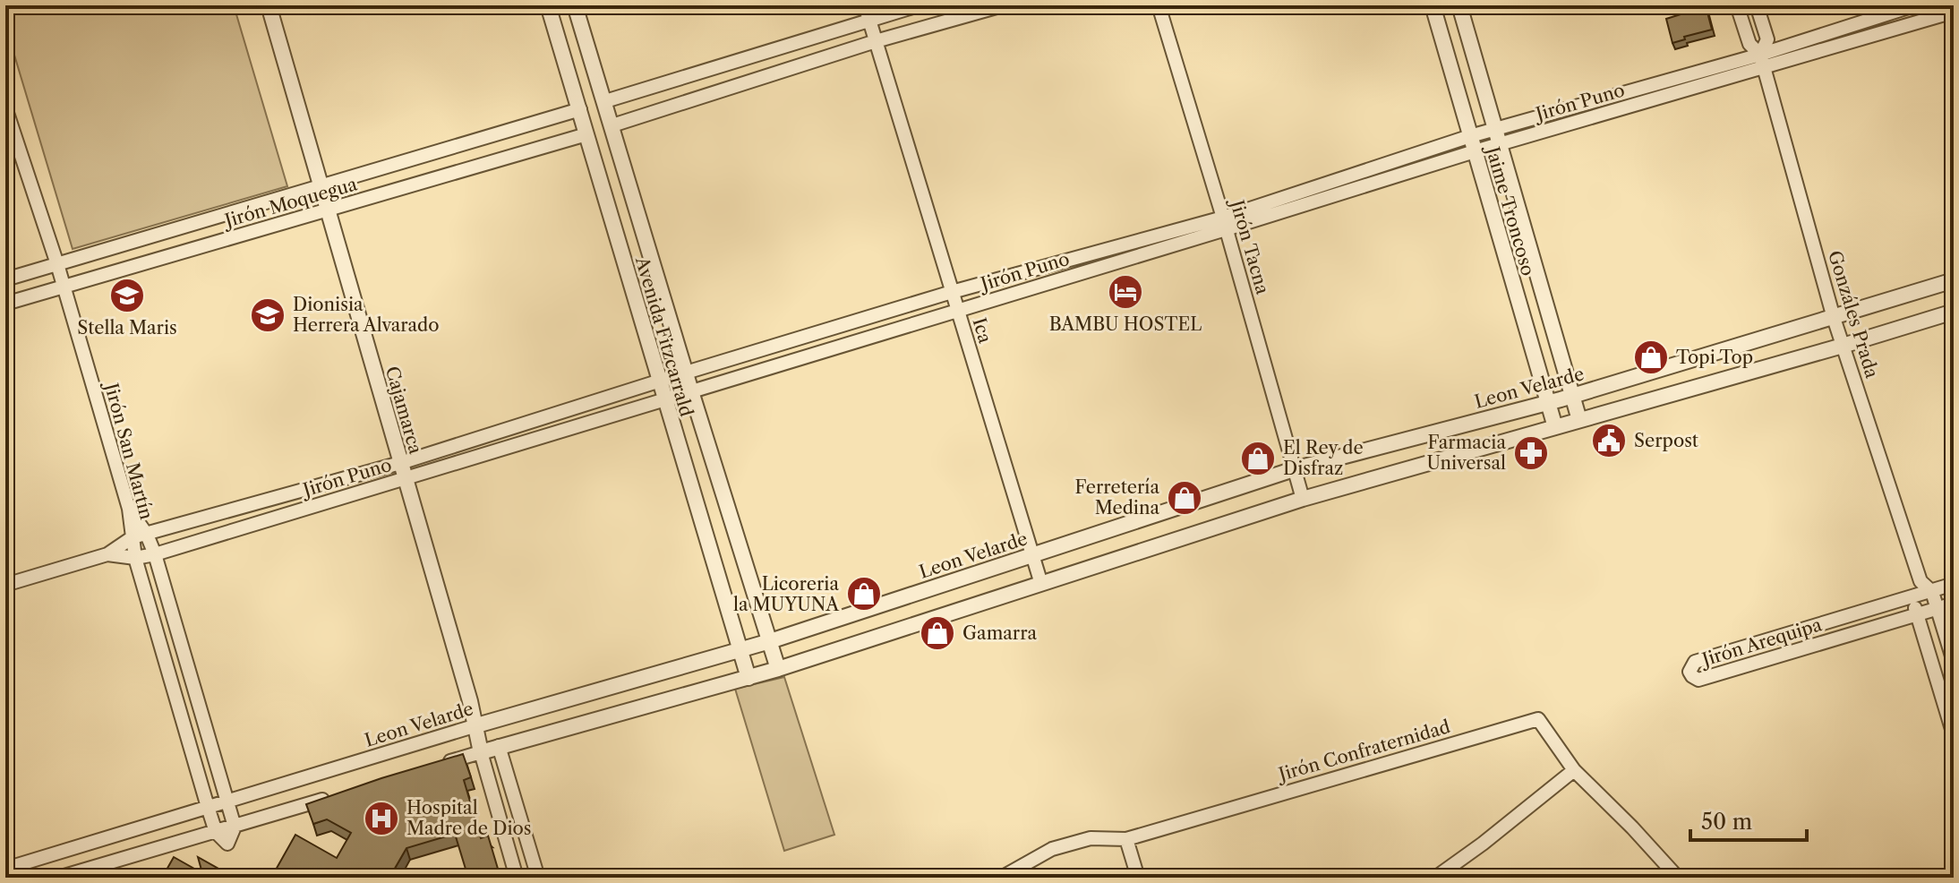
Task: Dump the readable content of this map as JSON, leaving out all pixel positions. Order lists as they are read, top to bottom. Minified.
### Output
{"streets":{"street":["Jirón Puno","Jirón Moquegua","Jaime Troncoso","Jirón Tacna","Gonzáles Prada","Ica","Avenida Fitzcarrald","Leon Velarde","Cajamarca","Jirón San Martín","Jirón Arequipa","Jirón Confraternidad"]},"crossings":[["Jirón Puno","Jaime Troncoso"],["Jirón Puno","Jirón Tacna"],["Jirón Puno","Gonzáles Prada"],["Jirón Puno","Ica"],["Jirón Puno","Avenida Fitzcarrald"],["Jirón Puno","Cajamarca"],["Jirón Puno","Jirón San Martín"],["Jirón Moquegua","Avenida Fitzcarrald"],["Jirón Moquegua","Cajamarca"],["Jirón Moquegua","Jirón San Martín"],["Jaime Troncoso","Leon Velarde"],["Jirón Tacna","Leon Velarde"],["Gonzáles Prada","Leon Velarde"],["Gonzáles Prada","Jirón Arequipa"],["Ica","Leon Velarde"],["Avenida Fitzcarrald","Leon Velarde"],["Leon Velarde","Cajamarca"],["Leon Velarde","Jirón San Martín"]],"places":{"hotel":["BAMBU HOSTEL"],"school or university":["Stella Maris","Dionisia Herrera Alvarado"],"shop":["Topi Top","El Rey de Disfraz","Ferretería Medina","Licoreria la MUYUNA","Gamarra"],"public building":["Serpost"],"pharmacy":["Farmacia Universal"],"hospital":["Hospital Madre de Dios"]},"scale_bar":"50 m"}
